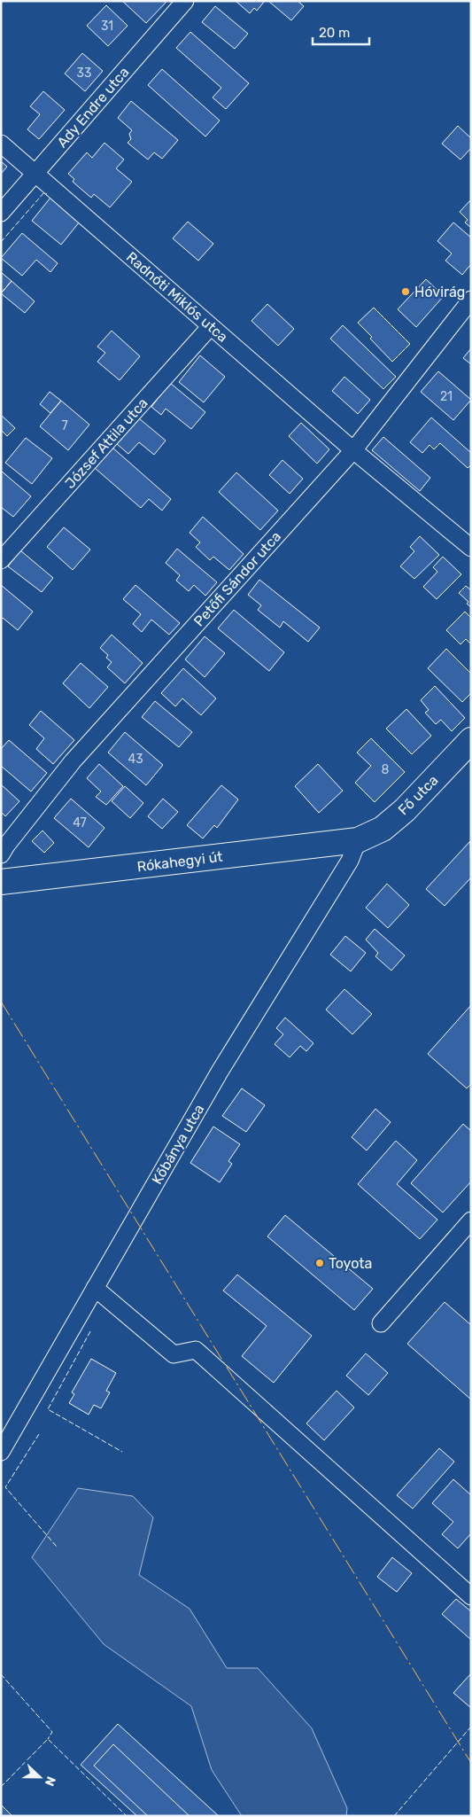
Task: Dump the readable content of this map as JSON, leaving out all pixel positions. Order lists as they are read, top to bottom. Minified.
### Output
{"streets":{"street":["Ady Endre utca","Radnóti Miklós utca","József Attila utca","Petőfi Sándor utca","Fő utca","Rókahegyi út","Kőbánya utca"]},"crossings":[["Ady Endre utca","Radnóti Miklós utca"],["Radnóti Miklós utca","József Attila utca"],["Radnóti Miklós utca","Petőfi Sándor utca"],["Fő utca","Rókahegyi út"],["Fő utca","Kőbánya utca"],["Rókahegyi út","Kőbánya utca"]],"places":["Hóvirág","Toyota"],"house_numbers":["31","33","21","7","43","8","47"],"scale_bar":"20 m","north":"right"}
